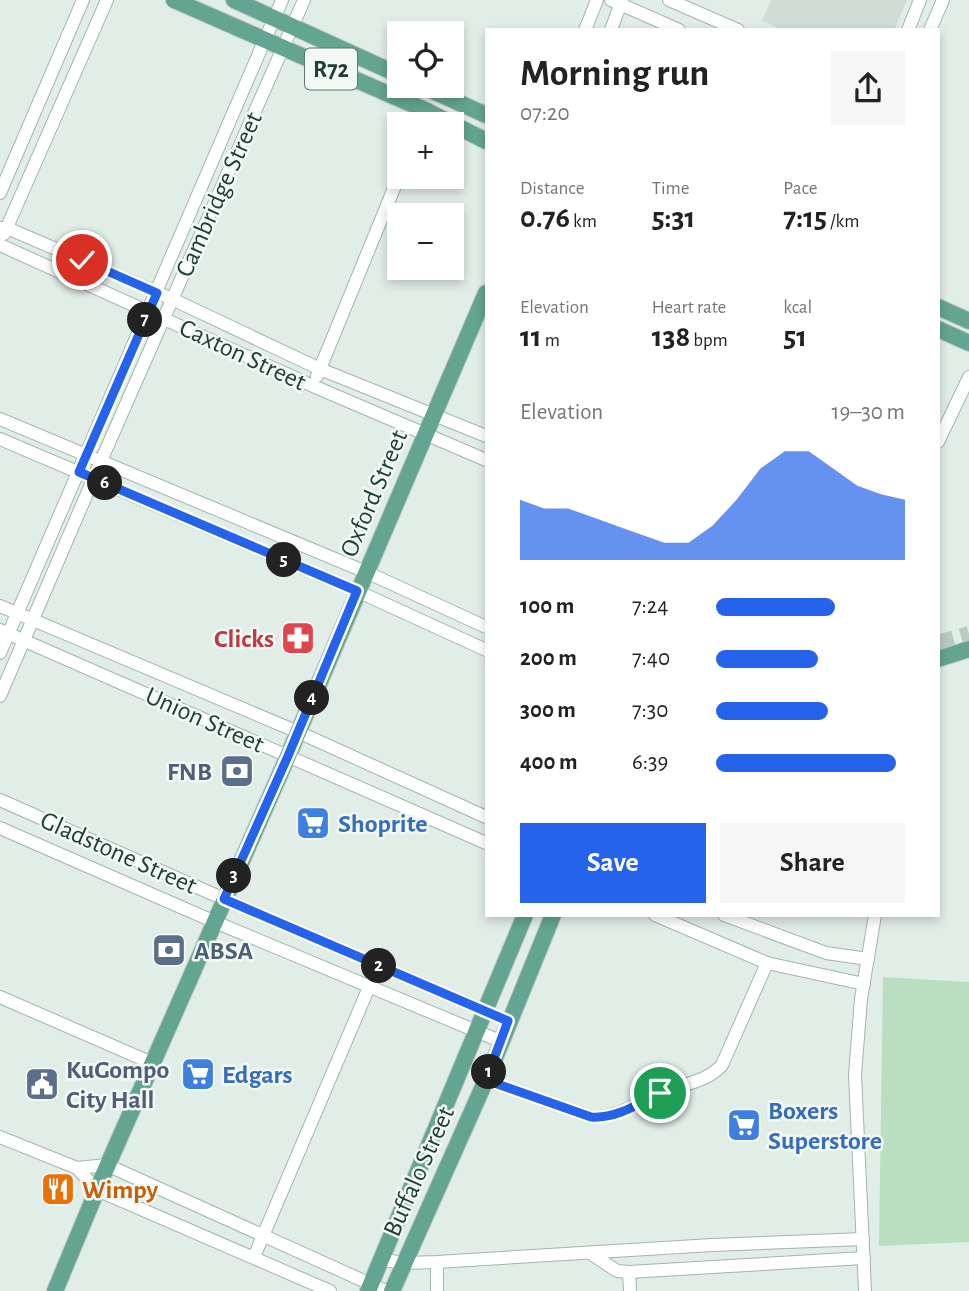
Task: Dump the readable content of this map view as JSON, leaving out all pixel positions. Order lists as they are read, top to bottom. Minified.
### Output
{"streets":{"main road":["R72","Oxford Street","Buffalo Street"],"street":["Cambridge Street","Caxton Street","Union Street","Gladstone Street"]},"crossings":[["R72","Cambridge Street"],["Cambridge Street","Caxton Street"],["Cambridge Street","Union Street"],["Caxton Street","Oxford Street"],["Oxford Street","Union Street"],["Oxford Street","Gladstone Street"],["Gladstone Street","Buffalo Street"]],"places":{"pharmacy":["Clicks"],"bank":["FNB","ABSA"],"supermarket":["Shoprite","Edgars","Boxers Superstore"],"public building":["KuGompo City Hall"],"restaurant":["Wimpy"]},"page":{"map_buttons":["+","−"],"heading":["Morning run","07:20"],"stats":[["Distance","0.76 km"],["Time","5:31"],["Pace","7:15 /km"],["Elevation","11 m"],["Heart rate","138 bpm"],["kcal","51"]],"pins":["7","6","5","4","3","2","1"],"chart":["Elevation","19–30 m"],"list":[{"name":"100 m","note":"7:24"},{"name":"200 m","note":"7:40"},{"name":"300 m","note":"7:30"},{"name":"400 m","note":"6:39"}],"buttons":["Save","Share"]}}
